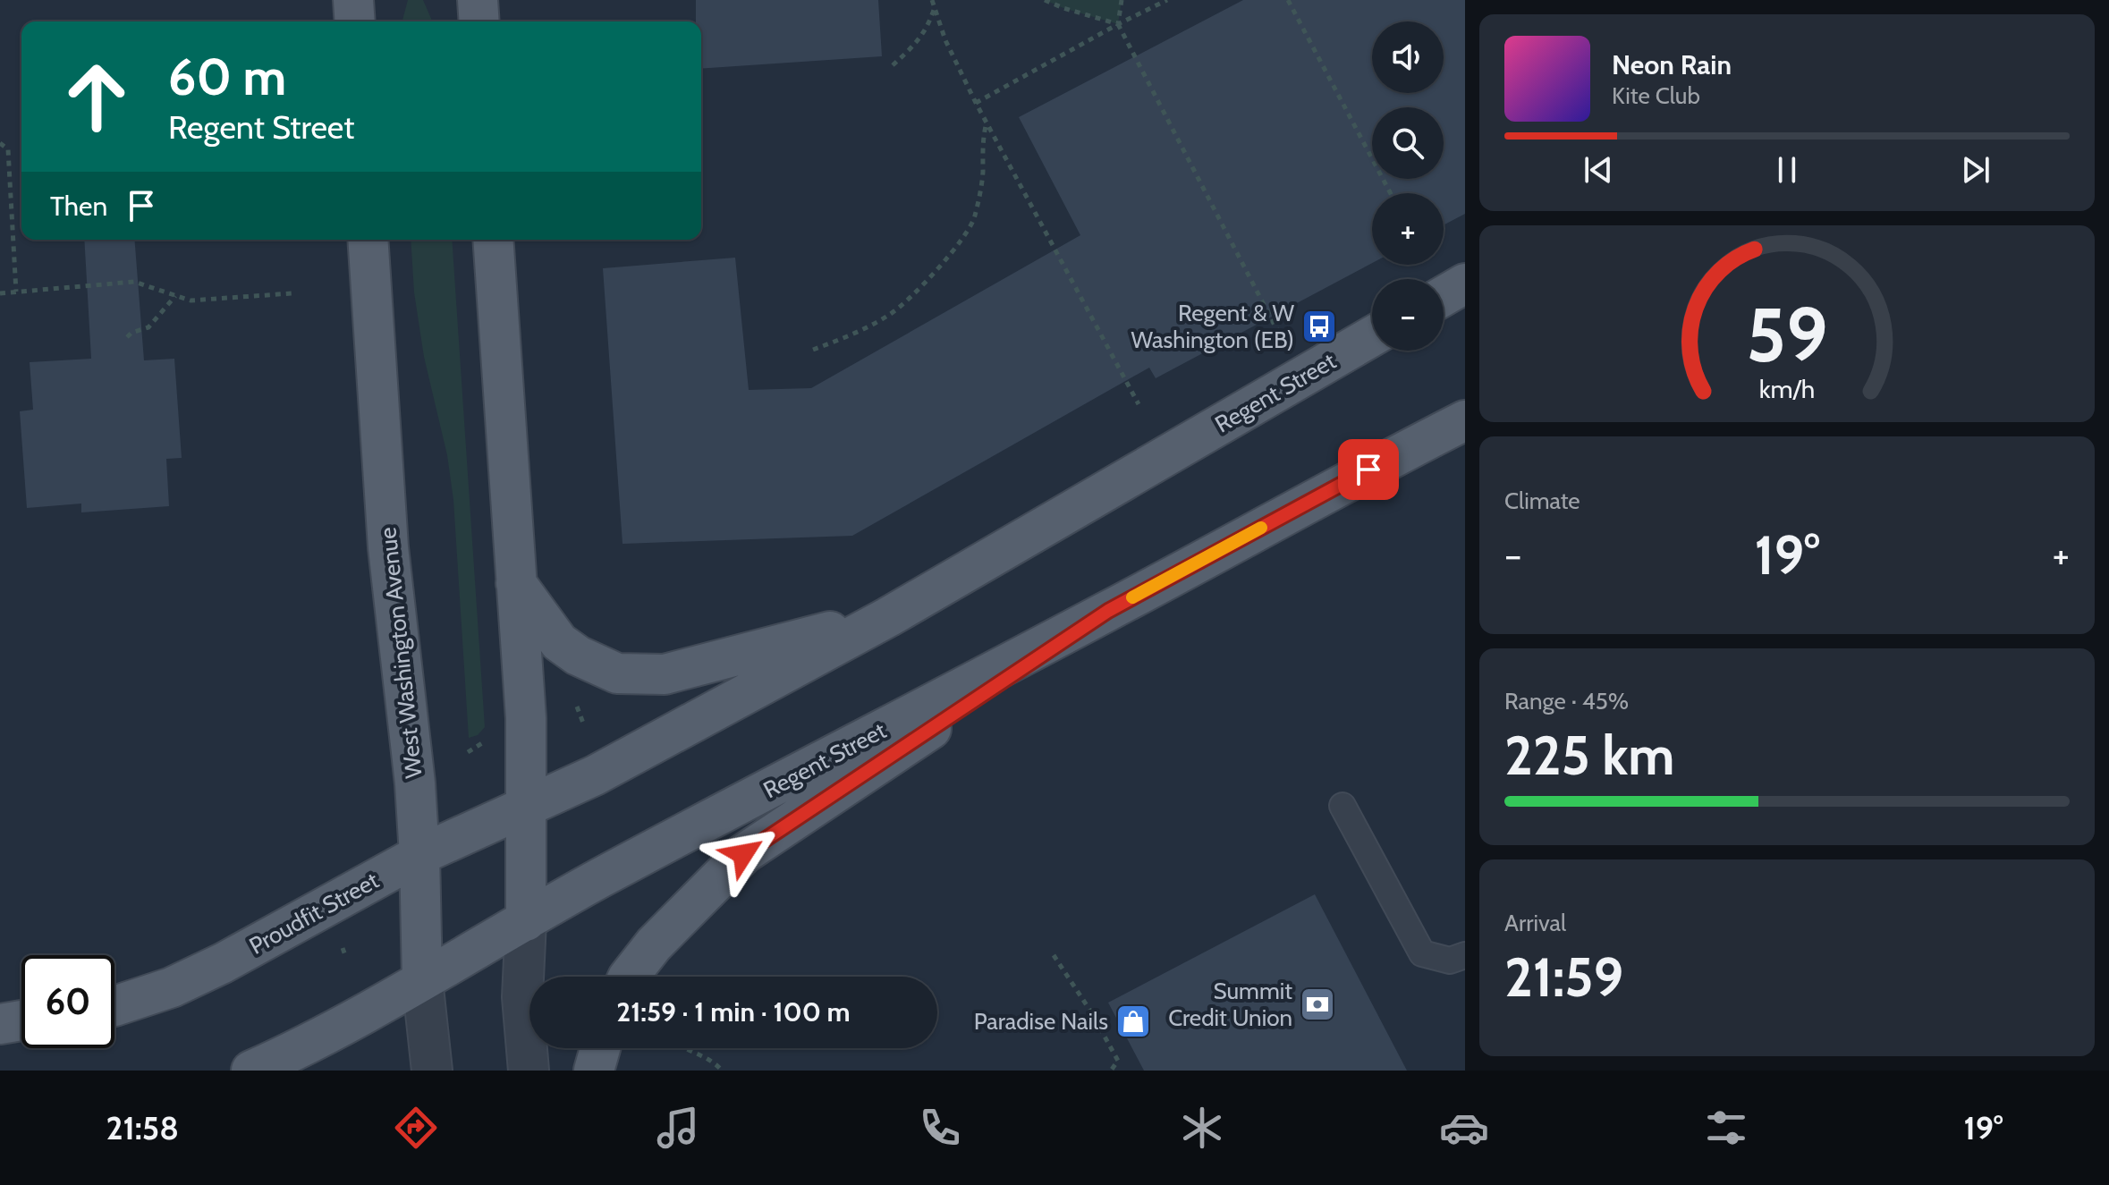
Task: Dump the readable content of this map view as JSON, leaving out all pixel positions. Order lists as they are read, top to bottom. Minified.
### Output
{"streets":{"main road":["Regent Street","West Washington Avenue","Proudfit Street"]},"crossings":[["Regent Street","Proudfit Street"],["West Washington Avenue","Proudfit Street"]],"places":{"bus stop":["Regent & W Washington (EB)"],"bank":["Summit Credit Union"],"shop":["Paradise Nails"]},"page":{"map_buttons":["+","−"],"turn":["60 m","Regent Street"],"song":["Neon Rain","Kite Club"],"then":"Then","tile":["Climate",["Range · 45%","225 km"],["Arrival","21:59"]],"heat":["−","19°","+"],"limit":"60","trip":"21:59 · 1 min · 100 m","tabs":["21:58","19°"],"gauge":["59","km/h"]}}
